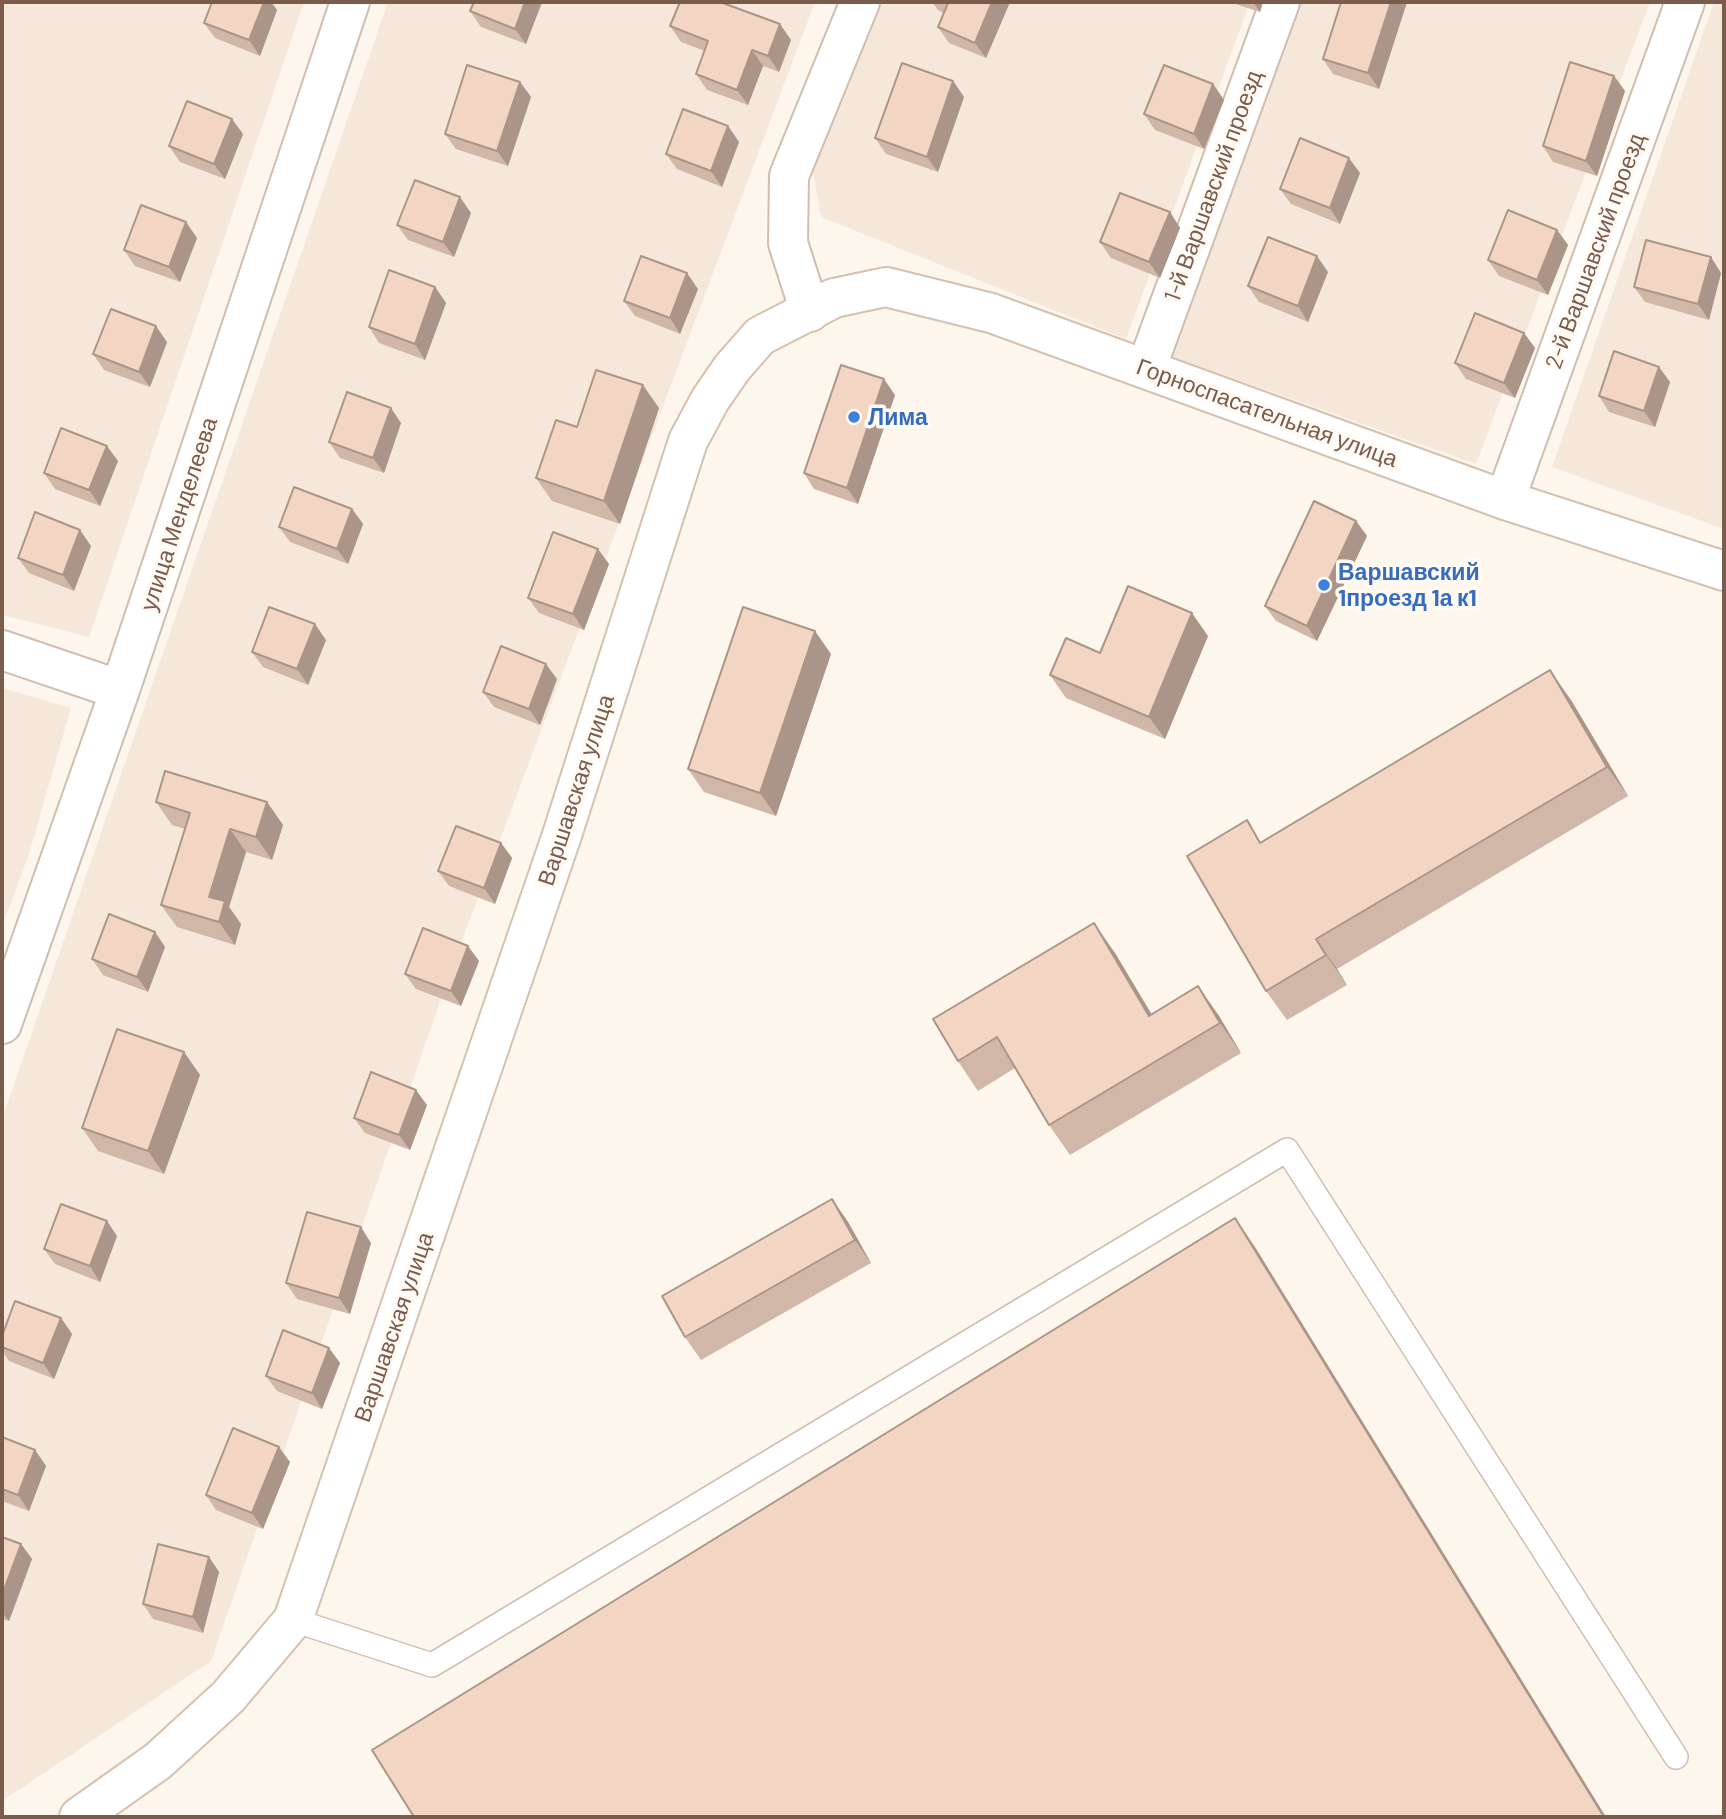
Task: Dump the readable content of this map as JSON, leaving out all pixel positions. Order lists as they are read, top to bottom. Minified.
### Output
{"streets":{"main road":["1-й Варшавский проезд","2-й Варшавский проезд","Горноспасательная улица","улица Менделеева","Варшавская улица"]},"crossings":[["1-й Варшавский проезд","Горноспасательная улица"],["2-й Варшавский проезд","Горноспасательная улица"],["Горноспасательная улица","Варшавская улица"]],"places":["Лима","Варшавский 1проезд 1а к1"]}
